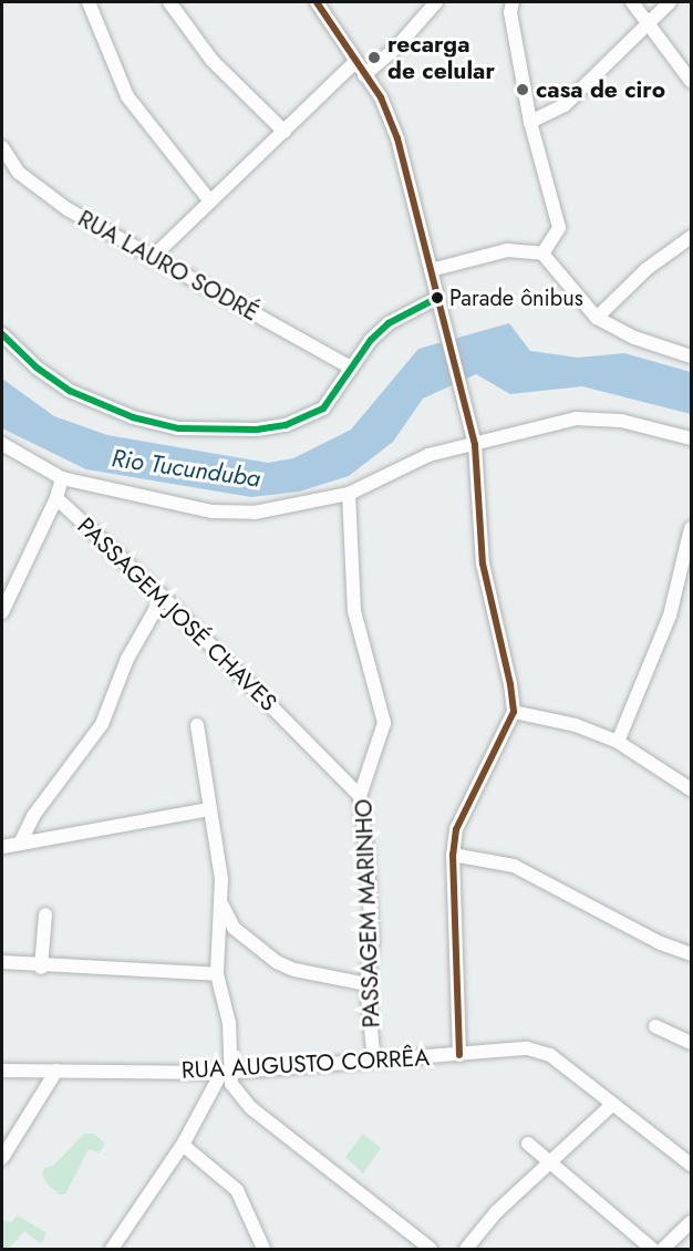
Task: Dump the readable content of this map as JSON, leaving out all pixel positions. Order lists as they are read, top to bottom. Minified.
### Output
{"streets":{"street":["RUA LAURO SODRÉ","PASSAGEM JOSÉ CHAVES","PASSAGEM MARINHO","RUA AUGUSTO CORRÊA"]},"crossings":[["PASSAGEM JOSÉ CHAVES","PASSAGEM MARINHO"],["PASSAGEM MARINHO","RUA AUGUSTO CORRÊA"]],"water":["Rio Tucunduba"],"places":["recarga de celular","casa de ciro","Parade ônibus"]}
